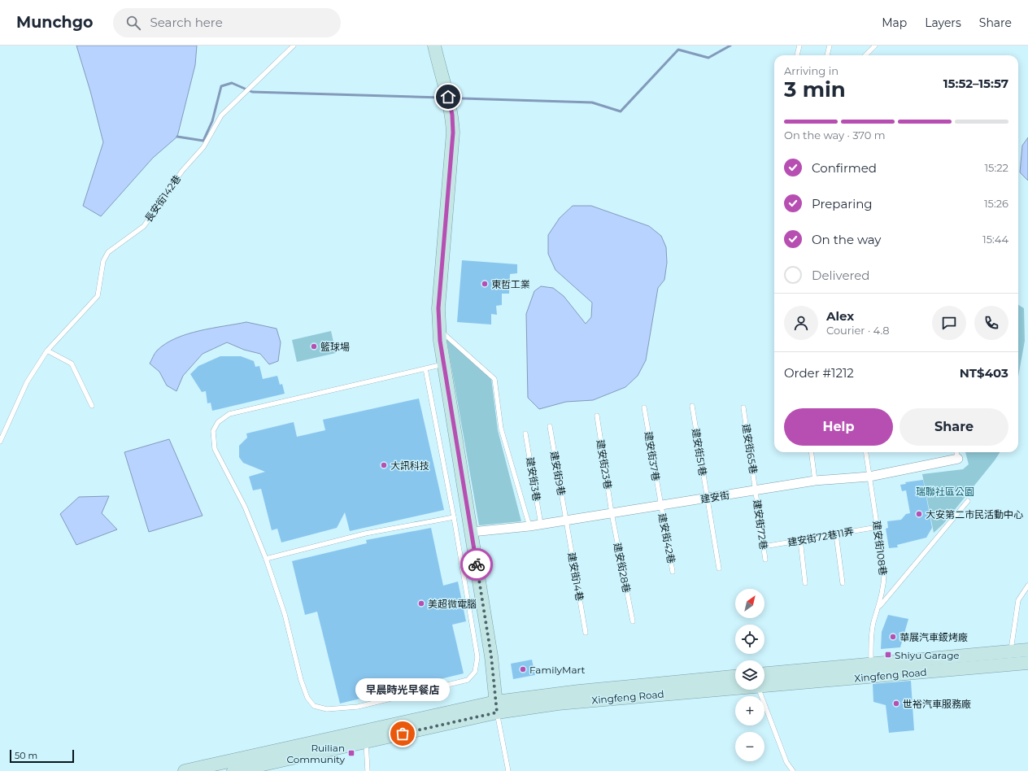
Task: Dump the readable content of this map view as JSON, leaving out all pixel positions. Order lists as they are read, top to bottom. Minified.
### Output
{"streets":{"main road":["Xingfeng Road"],"street":["建安街"],"lane":["長安街142巷","建安街65巷","建安街51巷","建安街37巷","建安街23巷","建安街9巷","建安街3巷","建安街72巷","建安街72巷11弄","建安街42巷","建安街108巷","建安街28巷","建安街14巷"]},"crossings":[["建安街65巷","建安街"],["建安街65巷","建安街72巷"],["建安街51巷","建安街"],["建安街37巷","建安街"],["建安街37巷","建安街42巷"],["建安街23巷","建安街"],["建安街23巷","建安街28巷"],["建安街9巷","建安街"],["建安街9巷","建安街14巷"],["建安街3巷","建安街"],["建安街","建安街72巷"],["建安街","建安街42巷"],["建安街","建安街108巷"],["建安街","建安街28巷"],["建安街","建安街14巷"],["建安街72巷","建安街72巷11弄"],["建安街72巷11弄","建安街108巷"],["建安街108巷","Xingfeng Road"]],"parks":["瑞聯社區公園"],"places":{"other":["東哲工業","籃球場","大訊科技","大安第二市民活動中心","美超微電腦","華展汽車鈑烤廠","FamilyMart","世裕汽車服務廠","早晨時光早餐店"],"transit":["Shiyu Garage","Ruilian Community"]},"scale_bar":"50 m","north":"top right","page":{"header":"Munchgo","search":"Search here","nav":["Map","Layers","Share"],"heading":["3 min","Arriving in","15:52–15:57"],"panel":["Alex","Courier · 4.8","Order #1212","NT$403"],"bar":"On the way · 370 m","list":[["Confirmed","15:22"],["Preparing","15:26"],["On the way","15:44"],"Delivered"],"buttons":["Help","Share"],"map_buttons":["+","−"],"bubble":"早晨時光早餐店","scale":"50 m"}}
